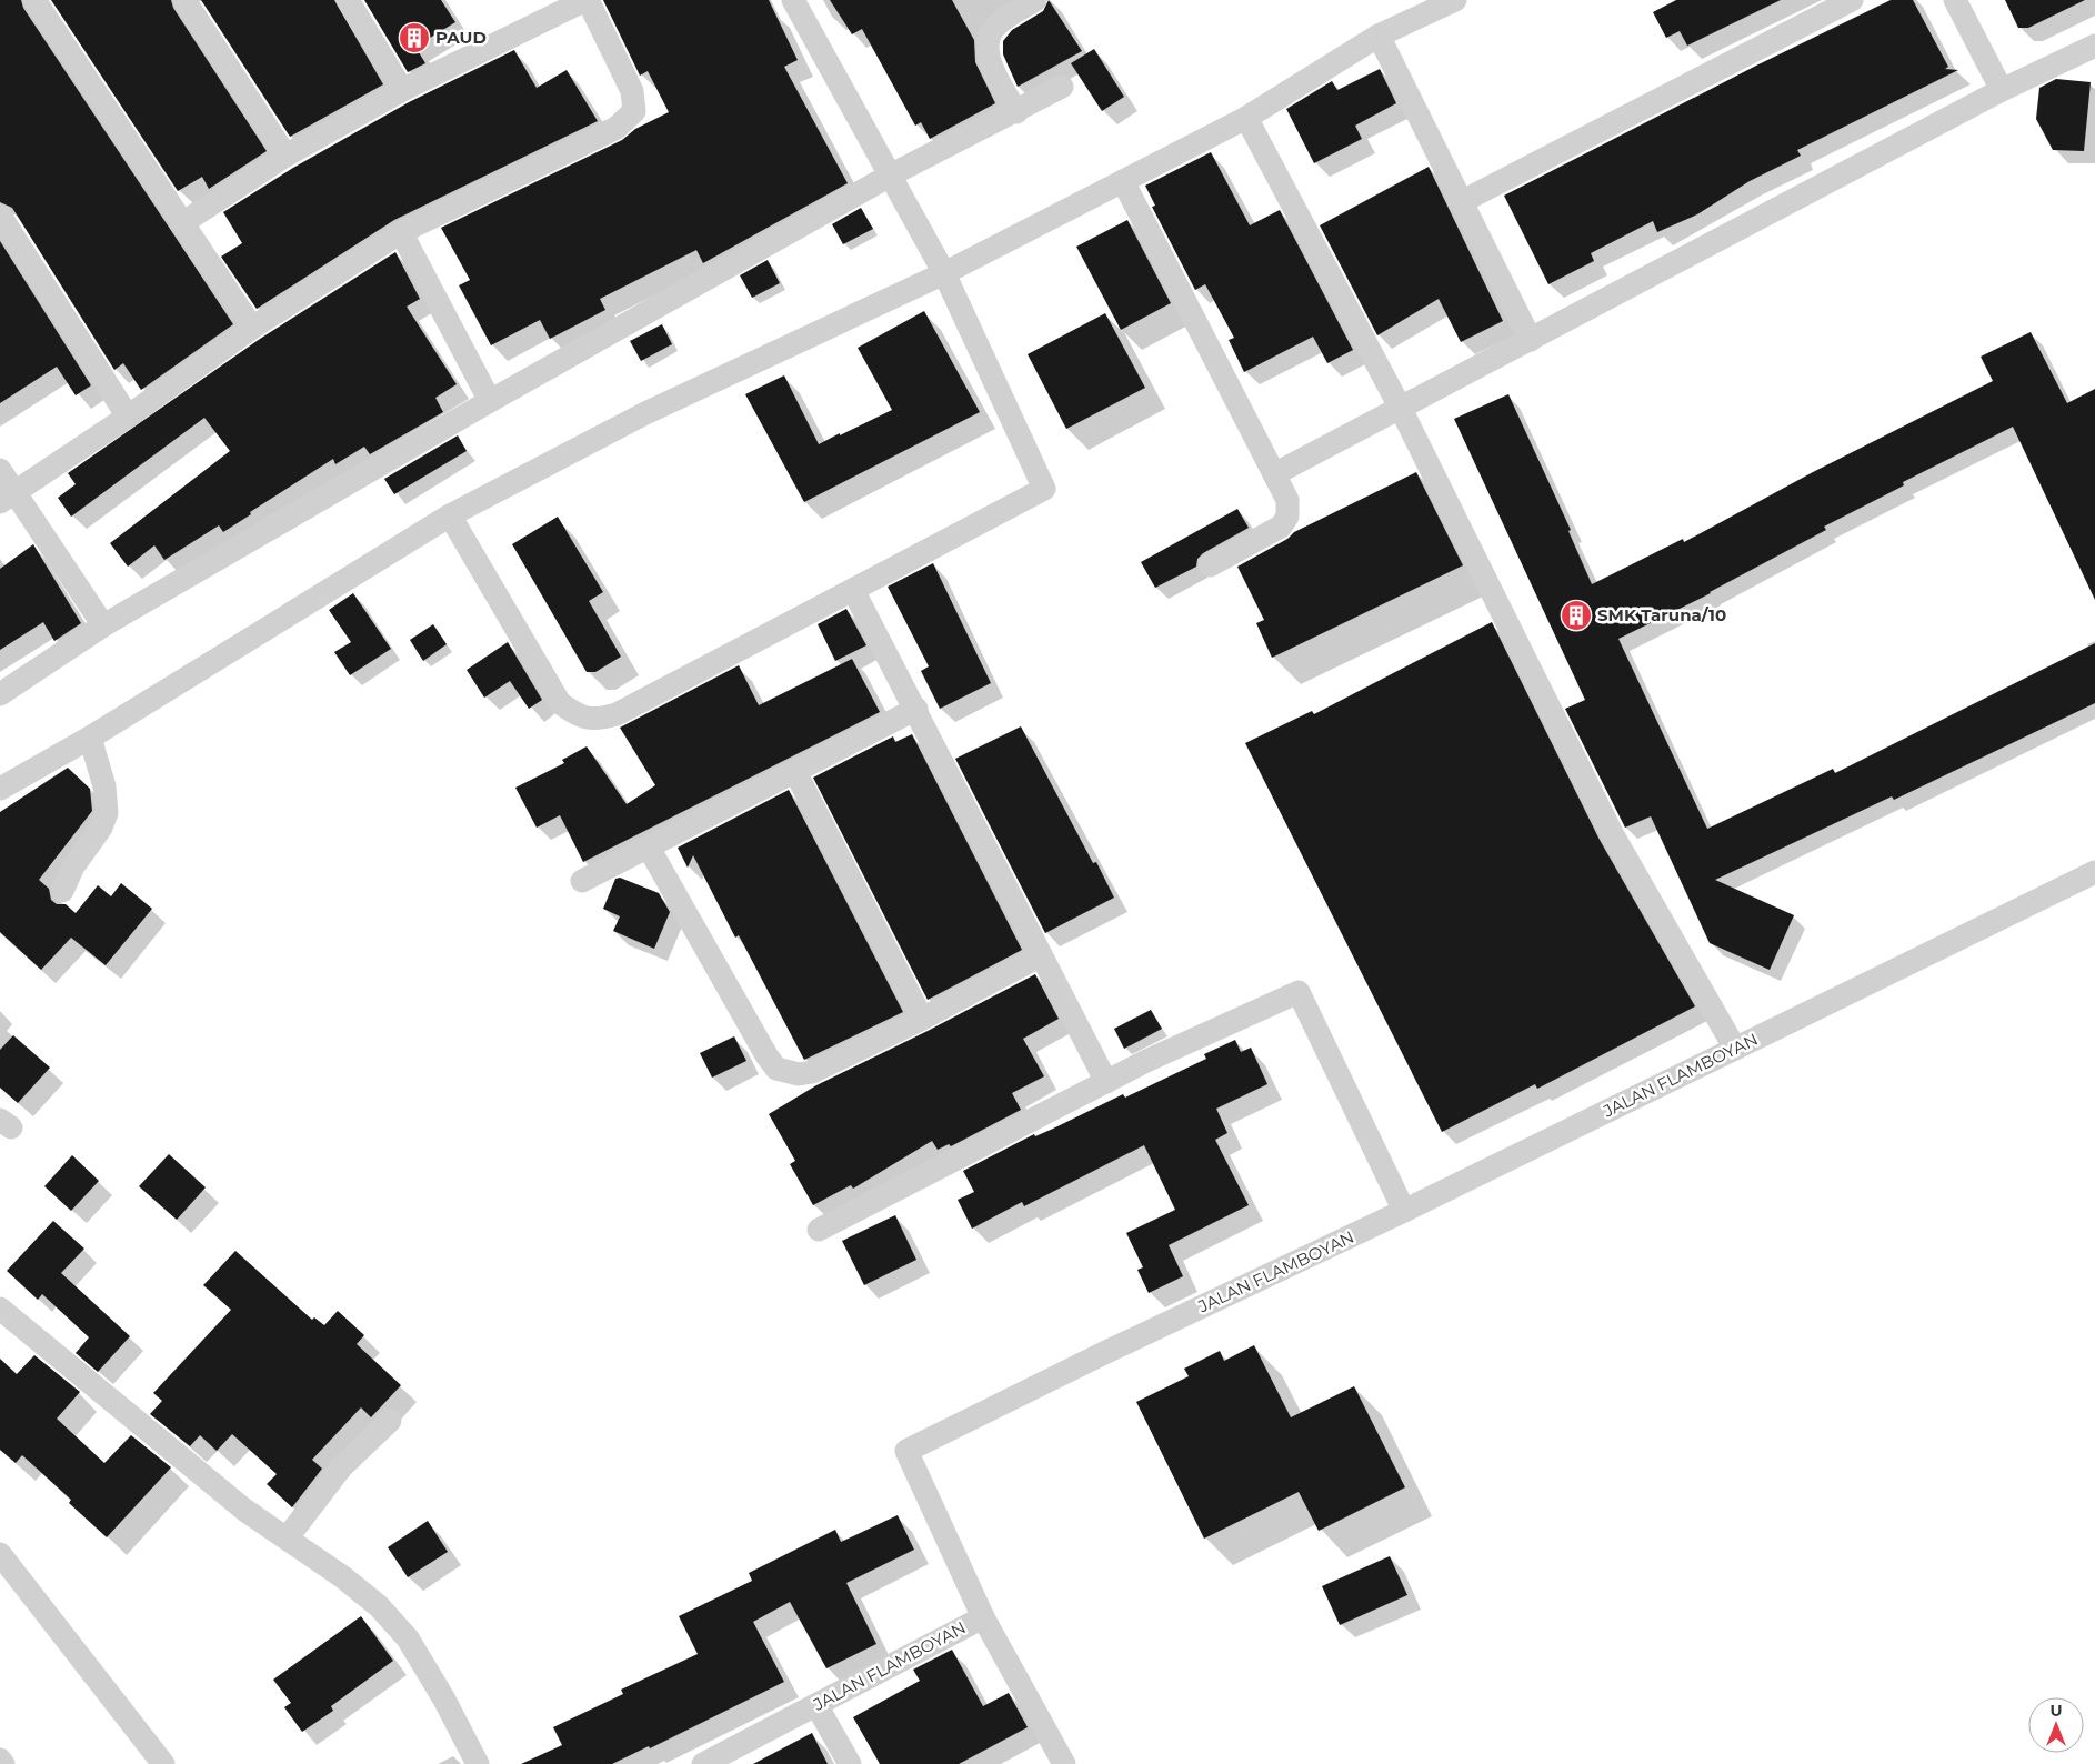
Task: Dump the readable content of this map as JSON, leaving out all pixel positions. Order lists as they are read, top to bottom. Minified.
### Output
{"streets":{"street":["JALAN FLAMBOYAN"]},"places":{"building":["PAUD","SMK Taruna/10"]},"north":"top"}
